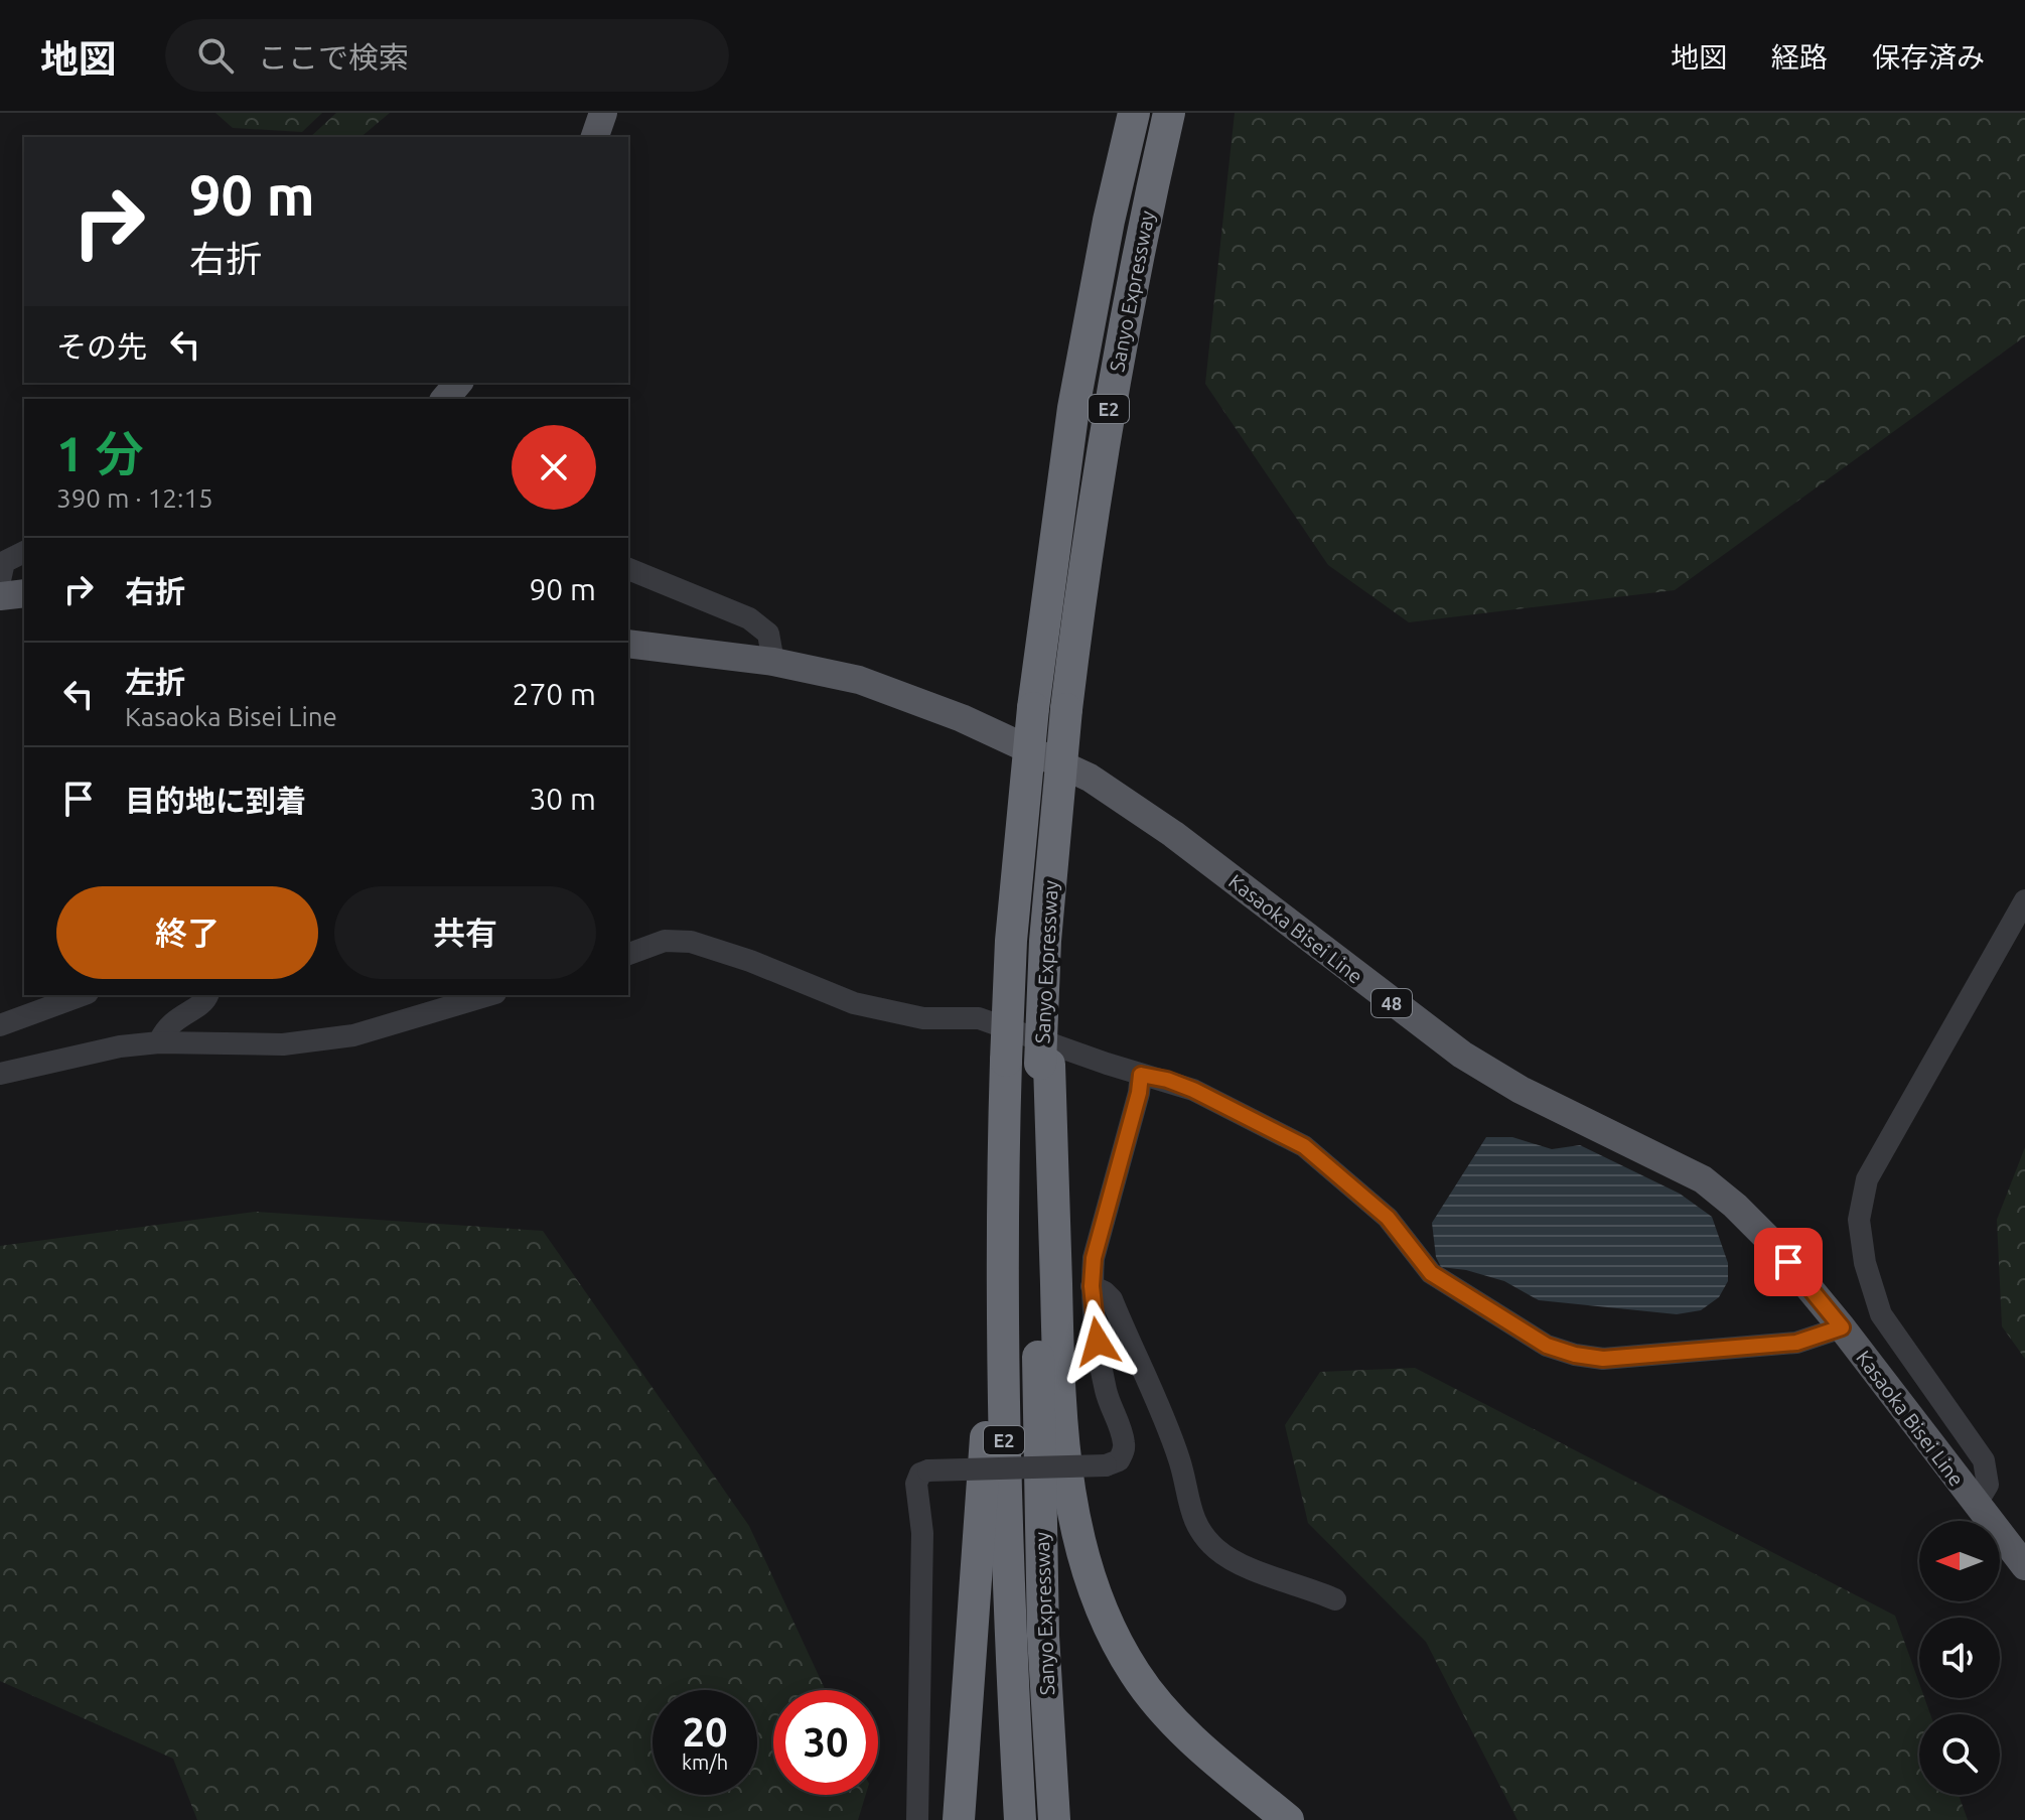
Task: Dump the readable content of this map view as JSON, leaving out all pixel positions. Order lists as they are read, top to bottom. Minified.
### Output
{"streets":{"highway":["Sanyo Expressway","E2"],"main road":["Kasaoka Bisei Line","48"]},"north":"left","page":{"header":"地図","search":"ここで検索","nav":["地図","経路","保存済み"],"turn":["90 m","右折"],"then":"その先","heading":["1 分","390 m · 12:15"],"list":[{"name":"右折","value":"90 m"},{"name":"左折","note":"Kasaoka Bisei Line","value":"270 m"},{"name":"目的地に到着","value":"30 m"}],"buttons":["終了","共有"],"speed":"20 km/h","limit":"30"}}
